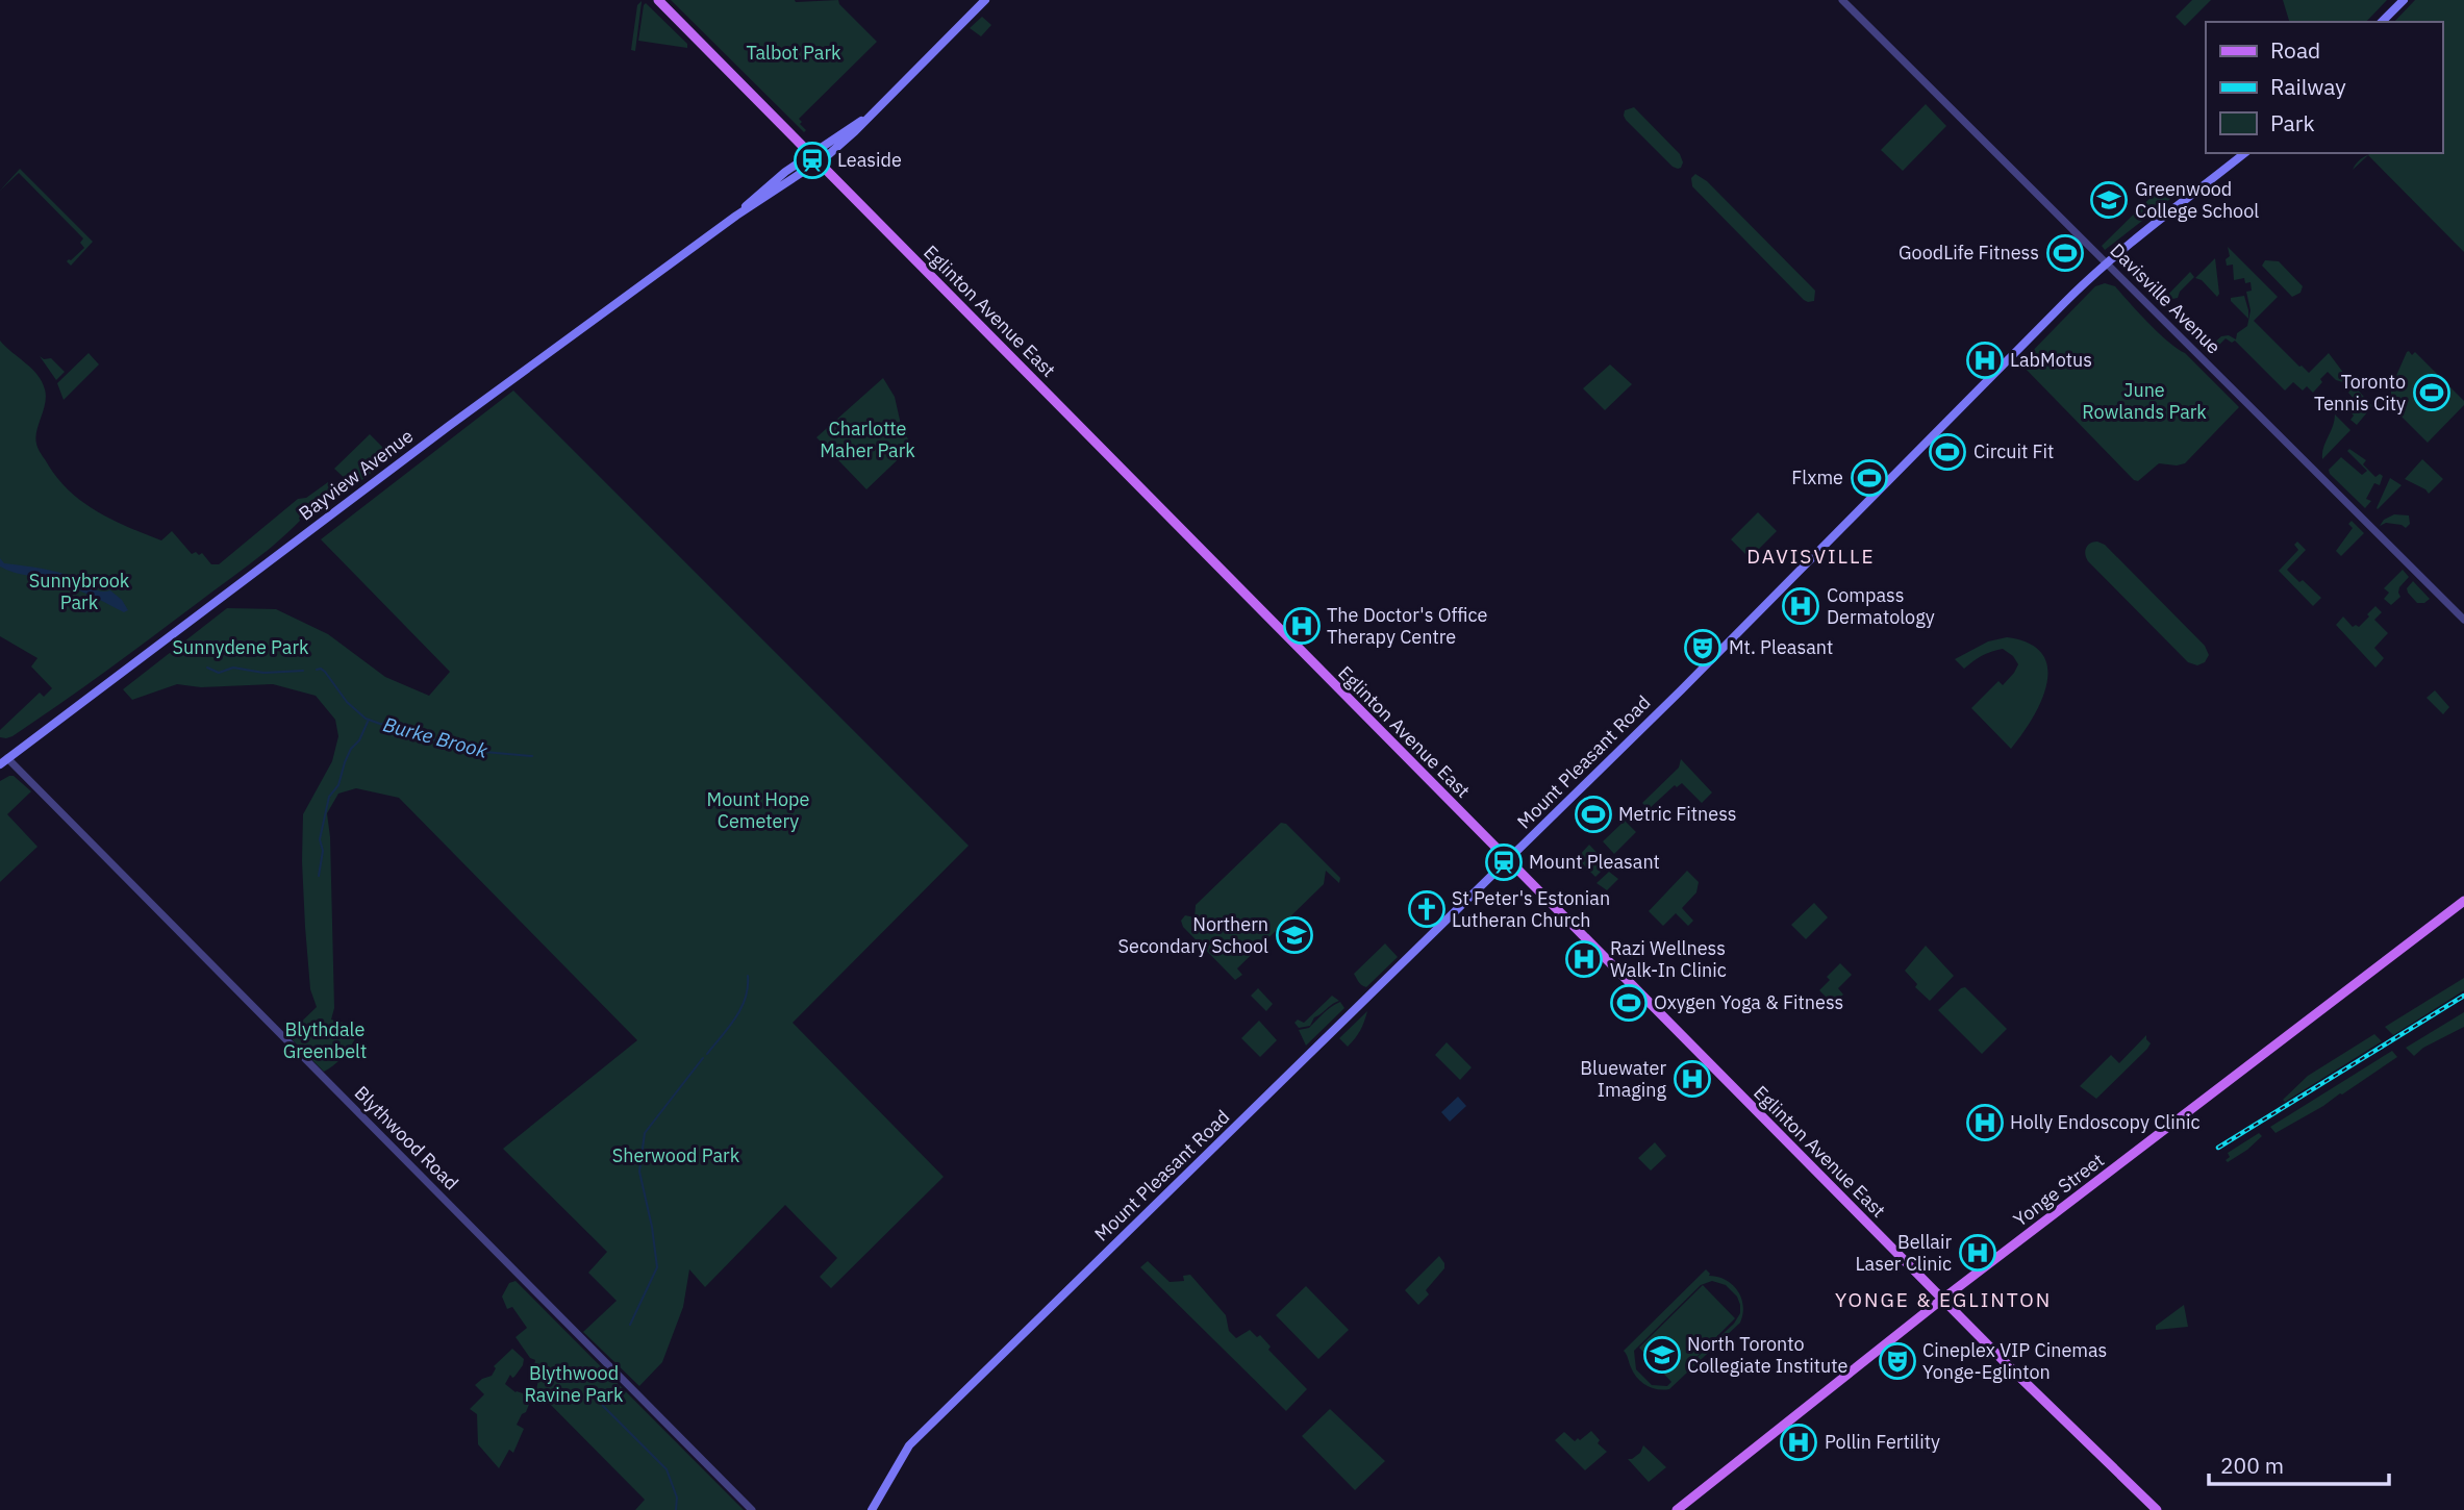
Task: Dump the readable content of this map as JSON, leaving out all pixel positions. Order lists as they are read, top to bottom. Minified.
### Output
{"streets":{"main road":["Eglinton Avenue East","Bayview Avenue","Mount Pleasant Road","Yonge Street"],"street":["Davisville Avenue","Blythwood Road"]},"crossings":[["Davisville Avenue","Mount Pleasant Road"],["Eglinton Avenue East","Bayview Avenue"],["Eglinton Avenue East","Mount Pleasant Road"],["Eglinton Avenue East","Yonge Street"],["Bayview Avenue","Blythwood Road"]],"districts":["DAVISVILLE","YONGE & EGLINTON"],"water":["Burke Brook"],"parks":["Talbot Park","June Rowlands Park","Charlotte Maher Park","Sunnybrook Park","Sunnydene Park","Mount Hope Cemetery","Blythdale Greenbelt","Sherwood Park","Blythwood Ravine Park"],"places":{"station":["Leaside","Mount Pleasant"],"school or university":["Greenwood College School","Northern Secondary School","North Toronto Collegiate Institute"],"sports":["GoodLife Fitness","Toronto Tennis City","Circuit Fit","Flxme","Metric Fitness","Oxygen Yoga & Fitness"],"hospital":["LabMotus","Compass Dermatology","The Doctor's Office Therapy Centre","Razi Wellness Walk-In Clinic","Bluewater Imaging","Holly Endoscopy Clinic","Bellair Laser Clinic","Pollin Fertility"],"theatre":["Mt. Pleasant","Cineplex VIP Cinemas Yonge-Eglinton"],"church":["St Peter's Estonian Lutheran Church"]},"legend":["Road","Railway","Park"],"scale_bar":"200 m"}
